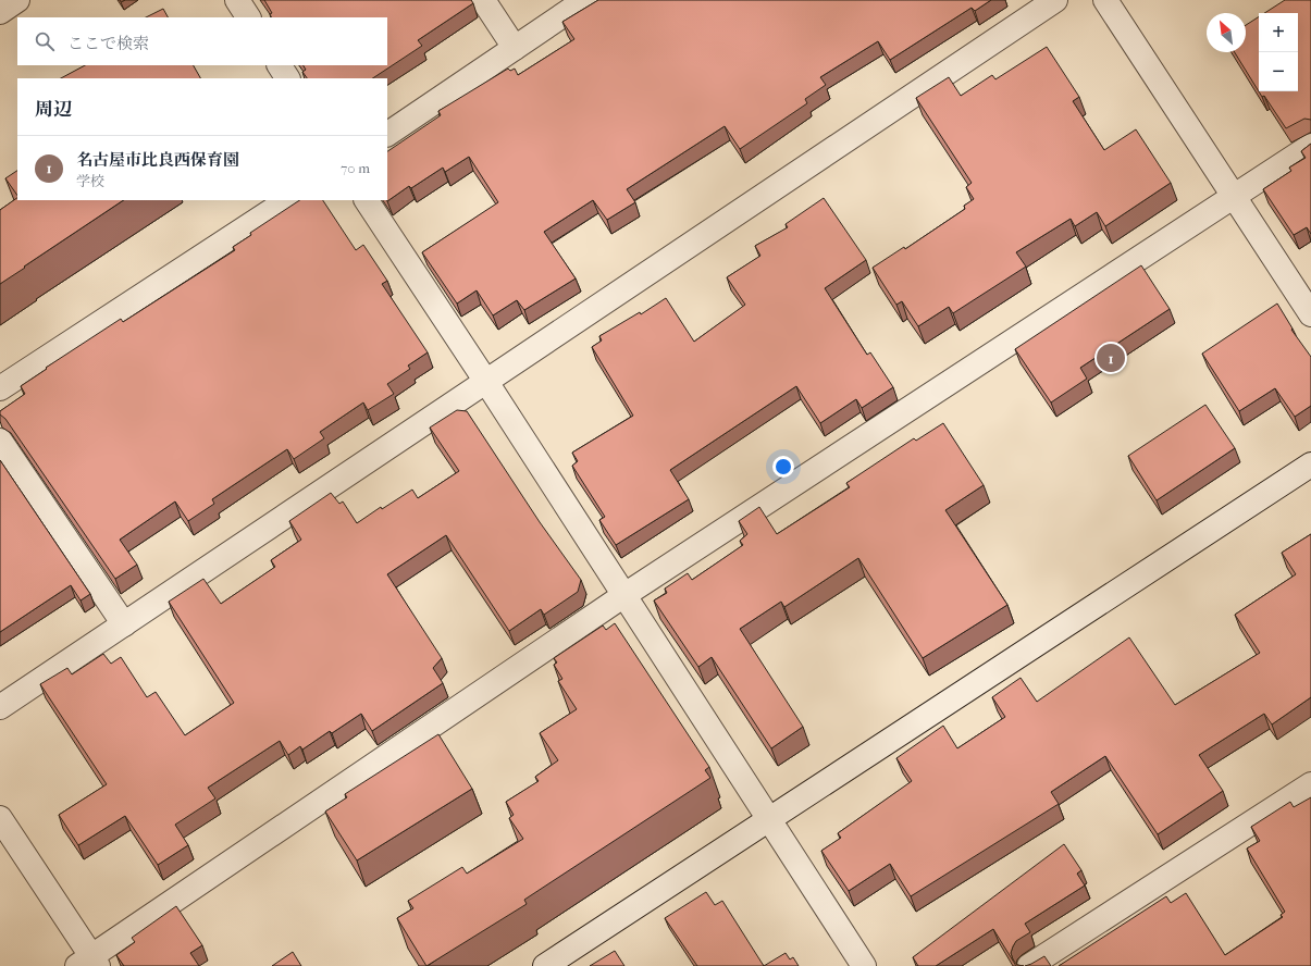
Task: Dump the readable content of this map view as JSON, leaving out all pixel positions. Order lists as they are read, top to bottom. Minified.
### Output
{"north":"top left","page":{"map_buttons":["+","−"],"search":"ここで検索","heading":"周辺","list":[{"mark":"1","name":"名古屋市比良西保育園","note":"学校","value":"70 m"}],"pins":"1"}}
